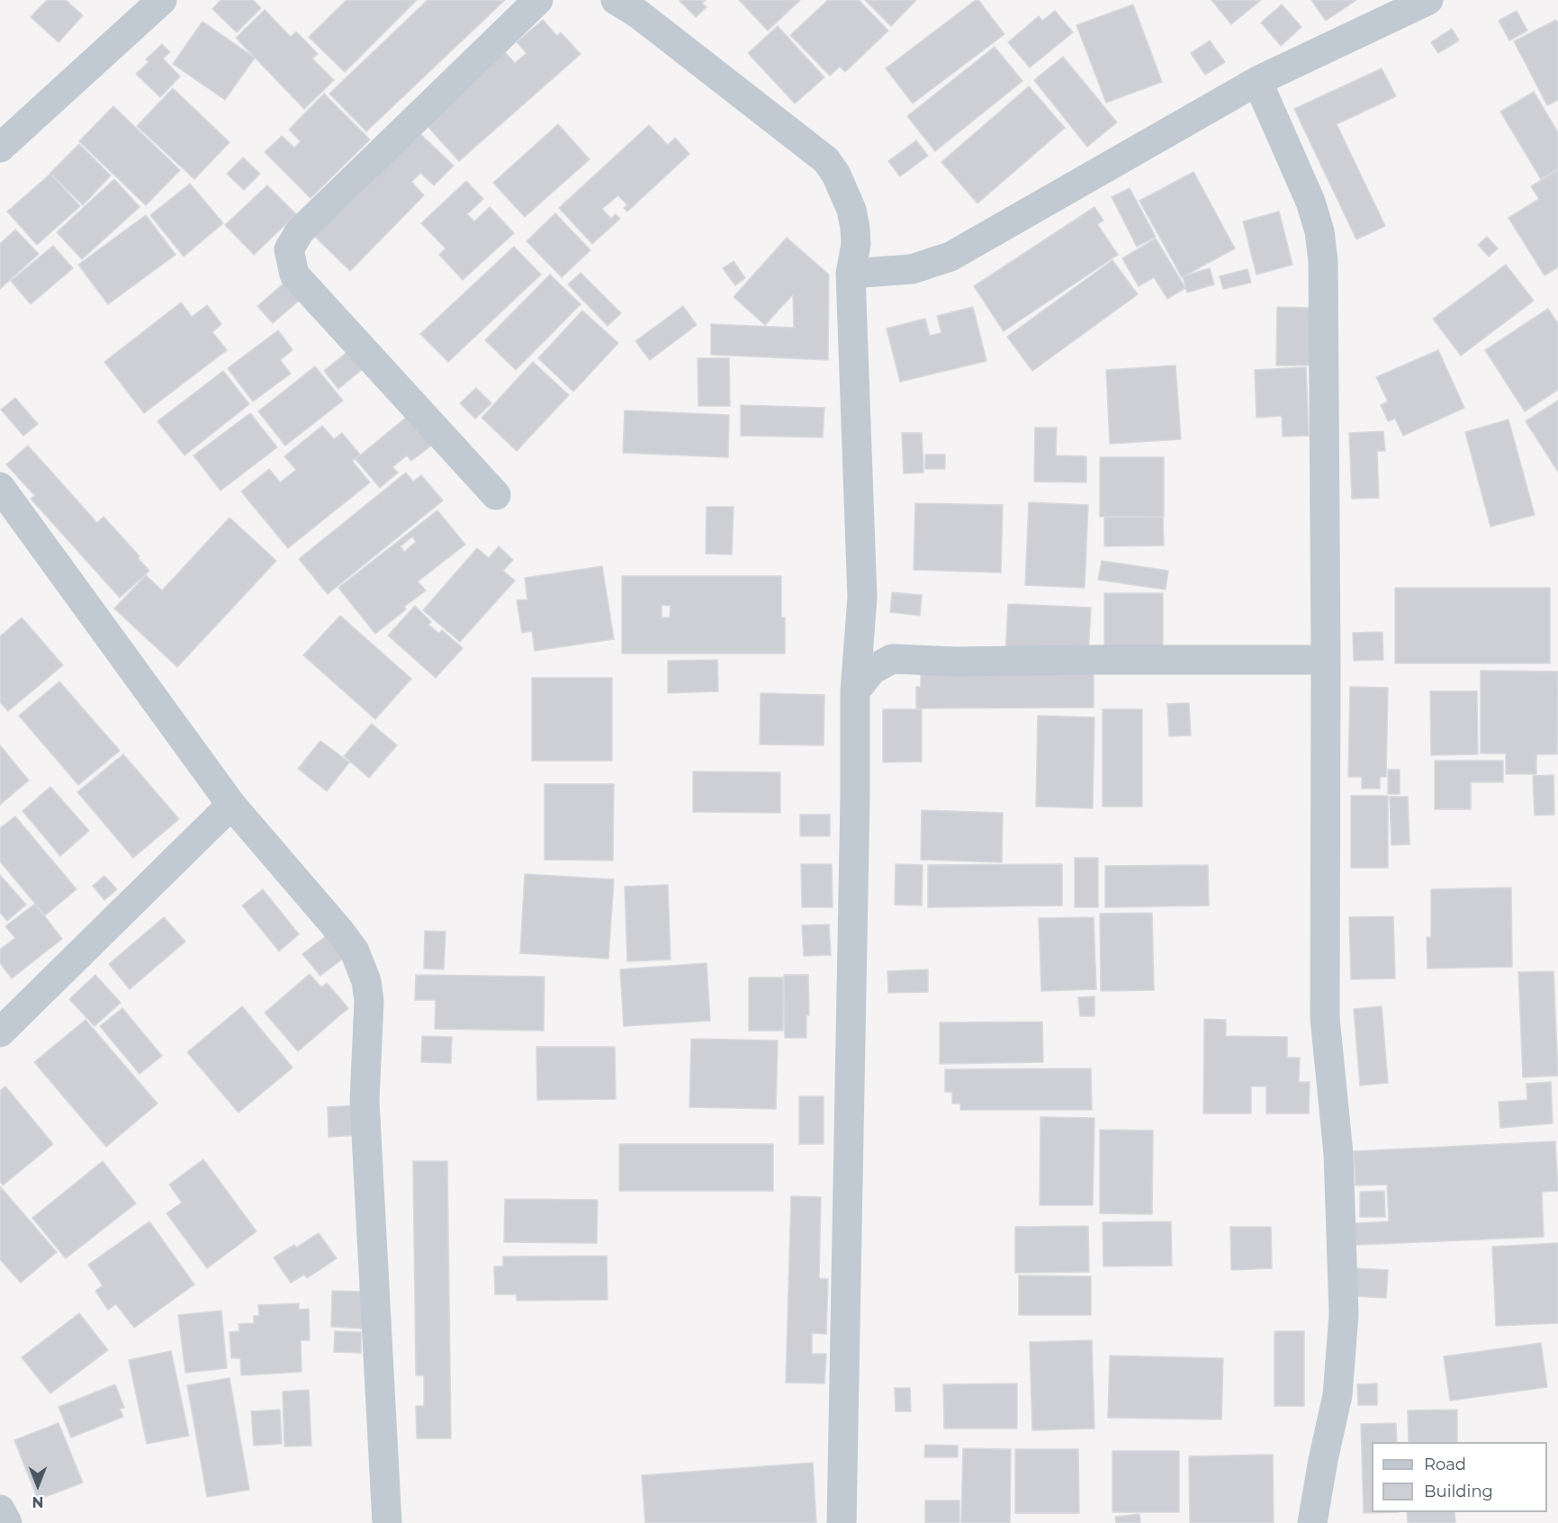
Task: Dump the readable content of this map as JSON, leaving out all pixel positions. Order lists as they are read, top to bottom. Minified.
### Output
{"legend":["Road","Building"],"north":"bottom"}
